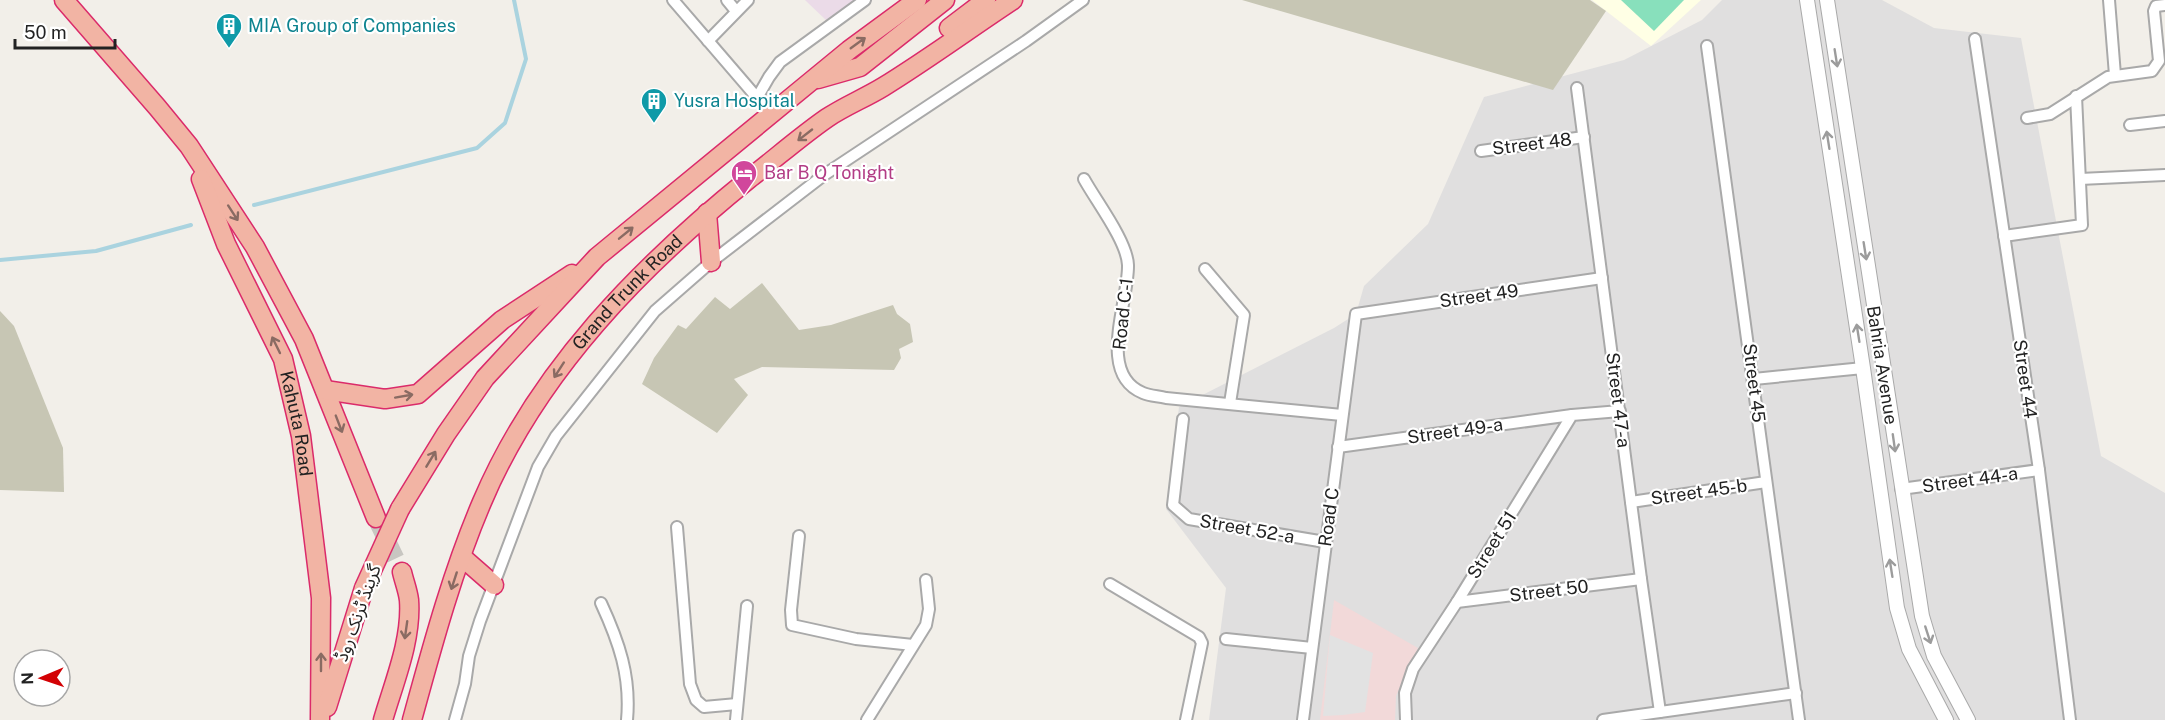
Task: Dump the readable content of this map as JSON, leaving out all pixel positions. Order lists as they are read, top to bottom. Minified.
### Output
{"streets":{"highway":["Grand Trunk Road","Kahuta Road","گرینڈ ٹرنک روڈ"],"street":["Street 48","Street 49","Road C-1","Bahria Avenue","Street 44","Street 45","Street 47-a","Street 49-a","Street 44-a","Street 45-b","Road C","Street 52-a","Street 51","Street 50"]},"crossings":[["Street 48","Street 47-a"],["Street 49","Street 47-a"],["Street 49","Road C"],["Road C-1","Road C"],["Bahria Avenue","Street 44-a"],["Street 44","Street 44-a"],["Street 45","Street 45-b"],["Street 47-a","Street 45-b"],["Street 47-a","Street 50"],["Kahuta Road","گرینڈ ٹرنک روڈ"],["Street 49-a","Road C"],["Street 49-a","Street 51"],["Road C","Street 52-a"],["Street 51","Street 50"]],"one_way":["گرینڈ ٹرنک روڈ"],"places":{"building":["MIA Group of Companies","Yusra Hospital"],"hotel":["Bar B Q Tonight"]},"scale_bar":"50 m","north":"left"}
